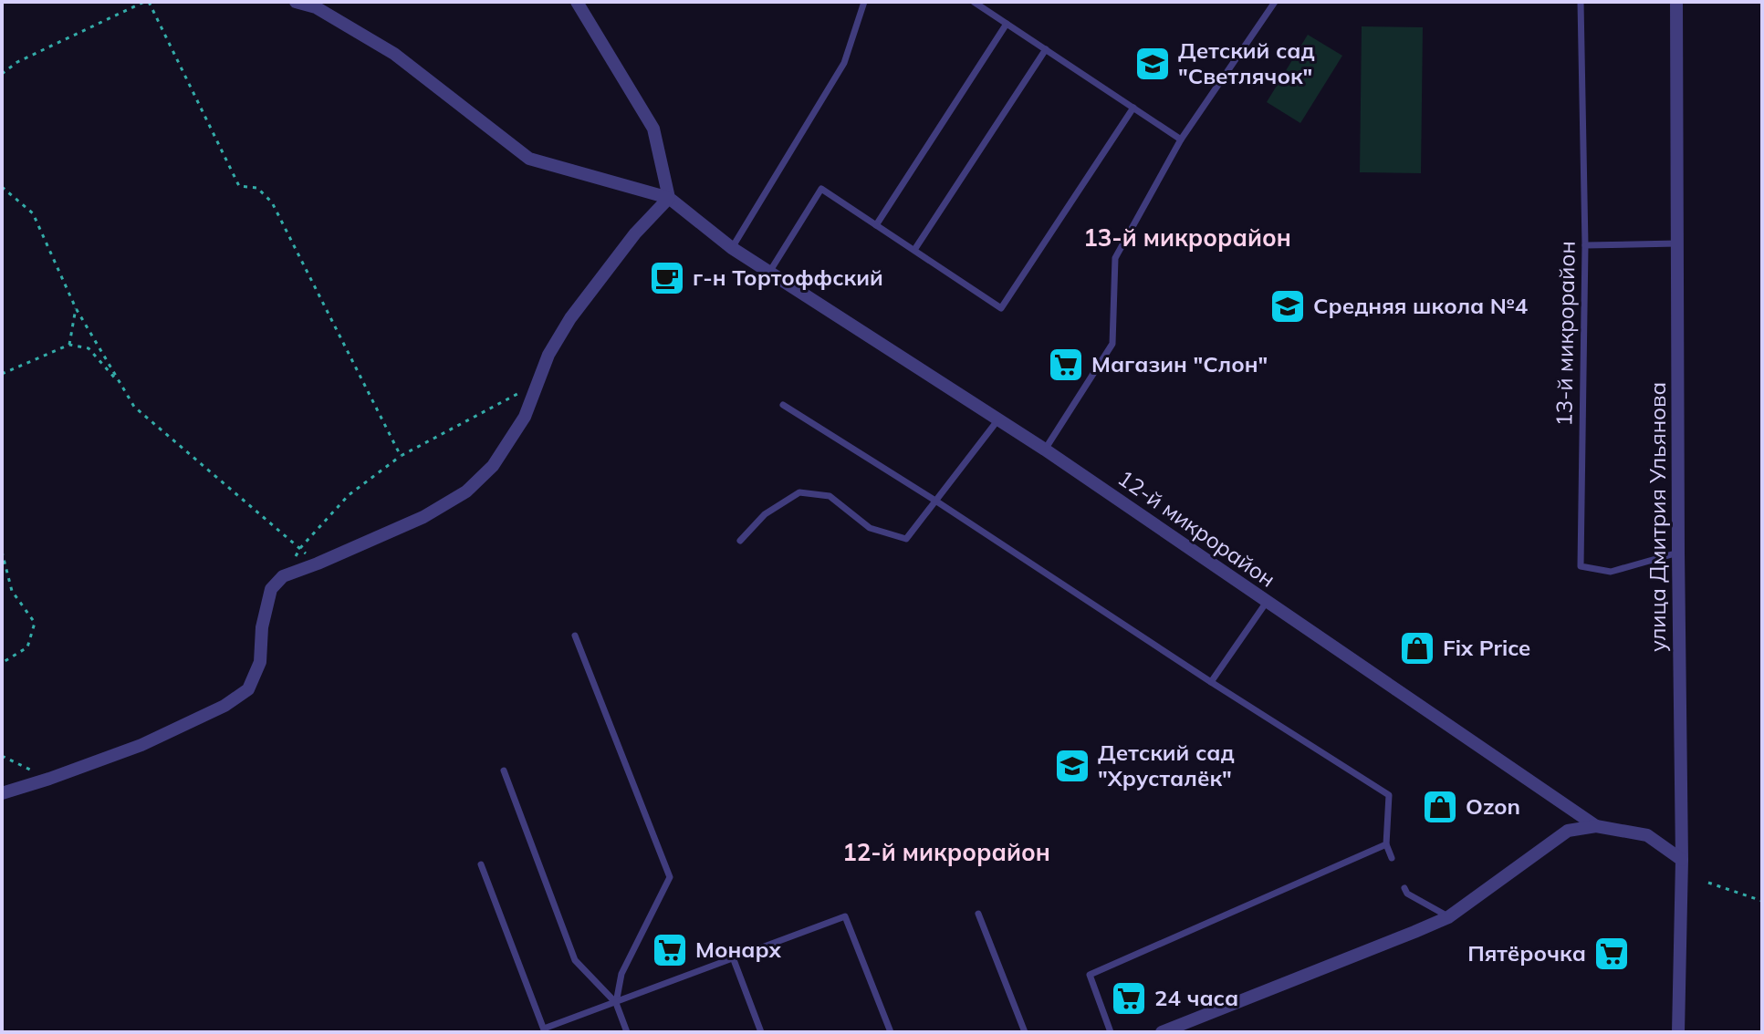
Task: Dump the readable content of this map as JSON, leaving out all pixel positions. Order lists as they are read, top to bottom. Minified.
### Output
{"streets":{"street":["улица Дмитрия Ульянова","12-й микрорайон"],"lane":["13-й микрорайон"]},"crossings":[["13-й микрорайон","улица Дмитрия Ульянова"],["улица Дмитрия Ульянова","12-й микрорайон"]],"districts":["13-й микрорайон","12-й микрорайон"],"places":{"school or university":["Детский сад \"Светлячок\"","Средняя школа №4","Детский сад \"Хрусталёк\""],"cafe":["г-н Тортоффский"],"supermarket":["Магазин \"Слон\"","Монарх","Пятёрочка","24 часа"],"shop":["Fix Price","Ozon"]}}
